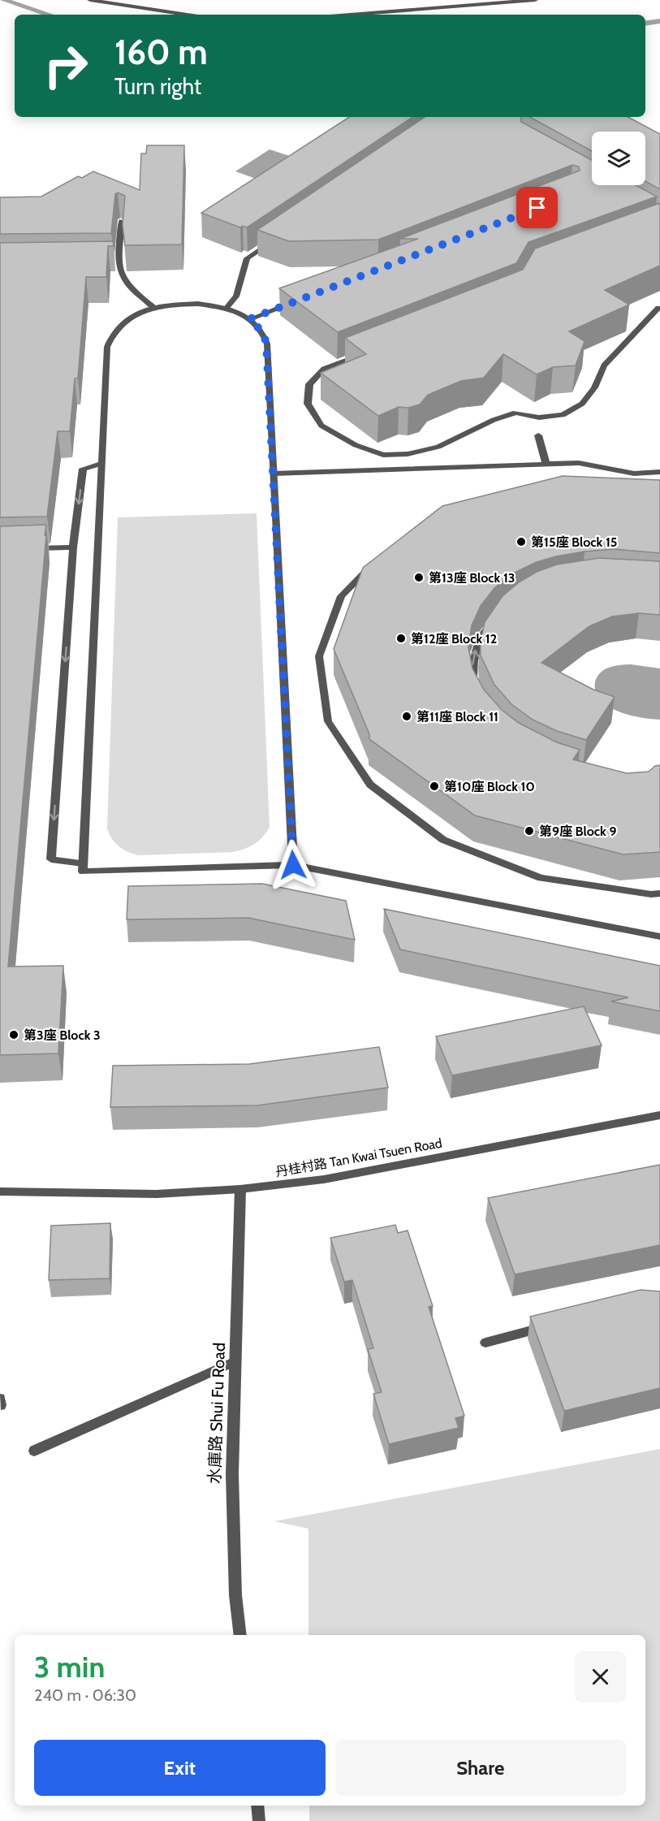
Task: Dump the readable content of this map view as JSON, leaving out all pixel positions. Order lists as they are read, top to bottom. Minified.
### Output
{"streets":{"street":["丹桂村路 Tan Kwai Tsuen Road","水庫路 Shui Fu Road"]},"crossings":[["丹桂村路 Tan Kwai Tsuen Road","水庫路 Shui Fu Road"]],"places":["第15座 Block 15","第13座 Block 13","第12座 Block 12","第11座 Block 11","第10座 Block 10","第9座 Block 9","第3座 Block 3"],"page":{"turn":["160 m","Turn right"],"heading":["3 min","240 m · 06:30"],"buttons":["Exit","Share"]}}
